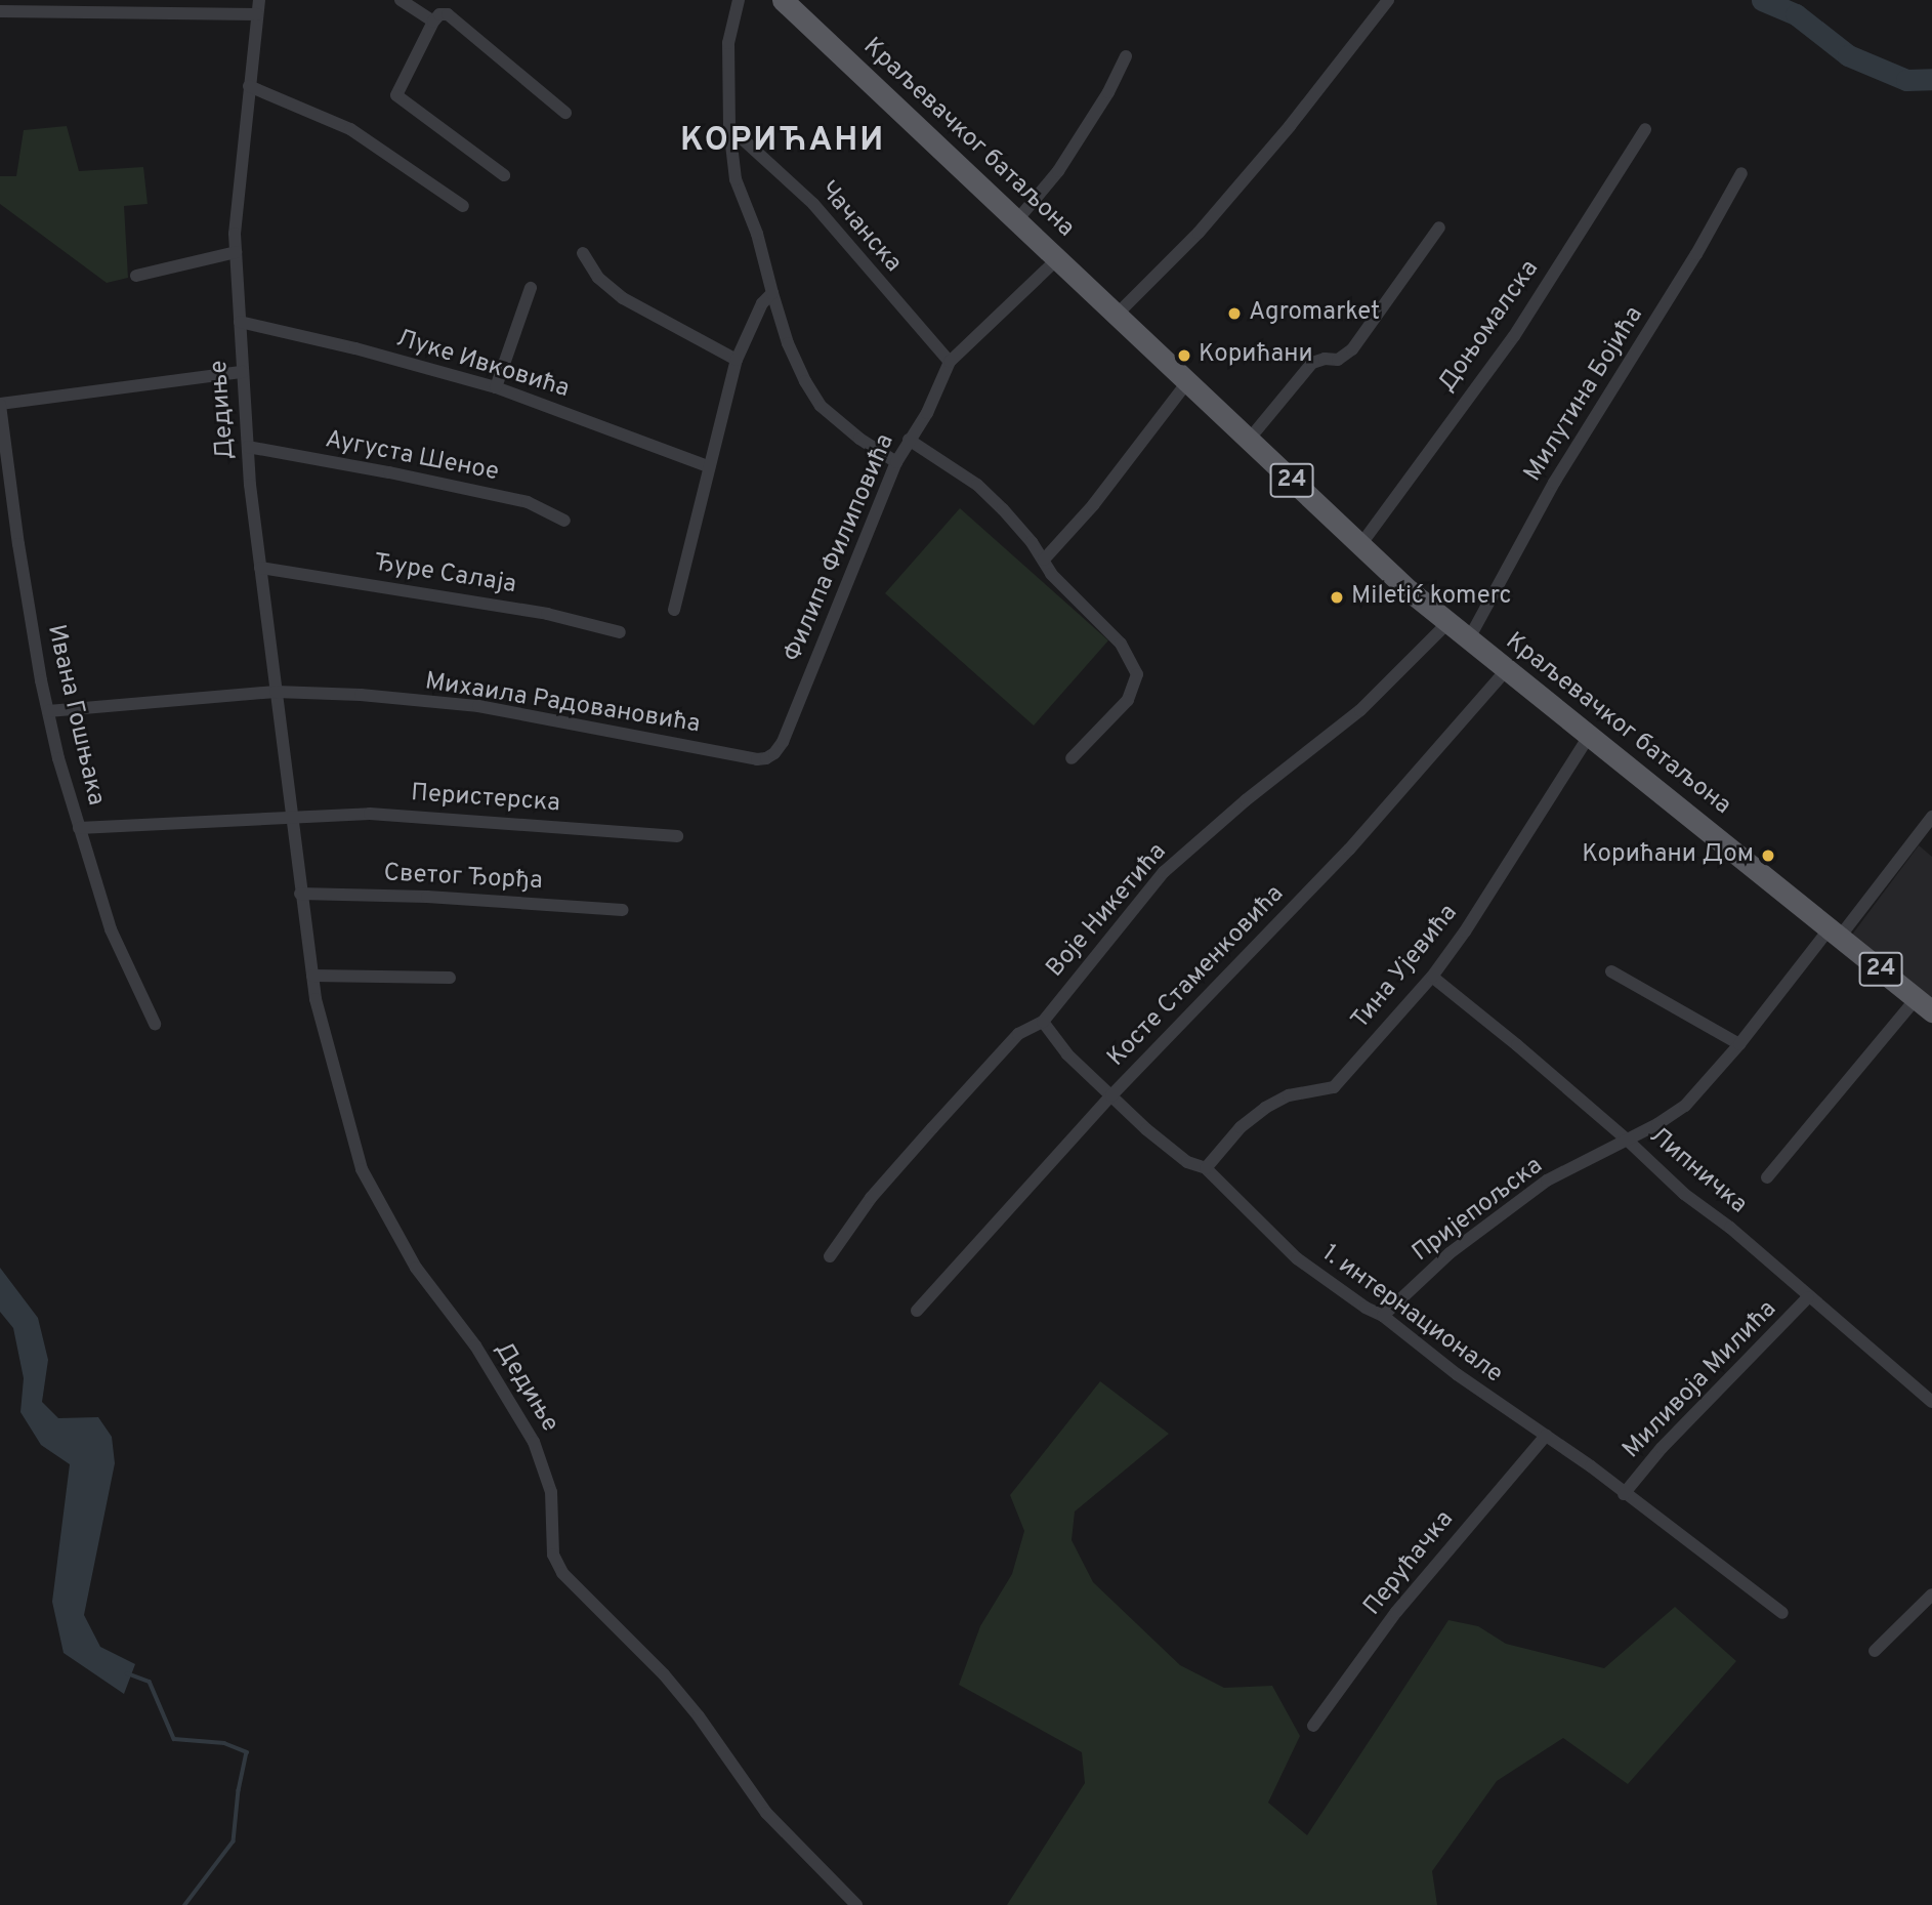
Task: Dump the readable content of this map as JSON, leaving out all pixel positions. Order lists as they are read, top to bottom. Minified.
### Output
{"streets":{"main road":["Краљевачког батаљона","24"],"street":["Чачанска","Доњомалска","Луке Ивковића","Милутина Бојића","Дедиње","Аугуста Шеное","Филипа Филиповића","Ђуре Салаја","Михаила Радовановића","Ивана Гошњака","Перистерска","Светог Ђорђа","Воје Никетића","Тина Ујевића","Косте Стаменковића","Липничка","Пријепољска","1. интернационале","Миливоја Милића","Перућачка"]},"crossings":[["Краљевачког батаљона","Доњомалска"],["Краљевачког батаљона","Милутина Бојића"],["Краљевачког батаљона","Филипа Филиповића"],["Краљевачког батаљона","Воје Никетића"],["Краљевачког батаљона","Тина Ујевића"],["Краљевачког батаљона","Косте Стаменковића"],["Краљевачког батаљона","Пријепољска"],["Чачанска","Филипа Филиповића"],["Луке Ивковића","Дедиње"],["Дедиње","Аугуста Шеное"],["Дедиње","Ђуре Салаја"],["Дедиње","Михаила Радовановића"],["Дедиње","Перистерска"],["Дедиње","Светог Ђорђа"],["Филипа Филиповића","Михаила Радовановића"],["Михаила Радовановића","Ивана Гошњака"],["Воје Никетића","1. интернационале"],["Тина Ујевића","Липничка"],["Тина Ујевића","1. интернационале"],["Косте Стаменковића","1. интернационале"],["Липничка","Пријепољска"],["Липничка","Миливоја Милића"],["Пријепољска","1. интернационале"],["1. интернационале","Миливоја Милића"],["1. интернационале","Перућачка"]],"districts":["КОРИЋАНИ"],"places":["Agromarket","Корићани","Miletić komerc","Корићани Дом"]}
